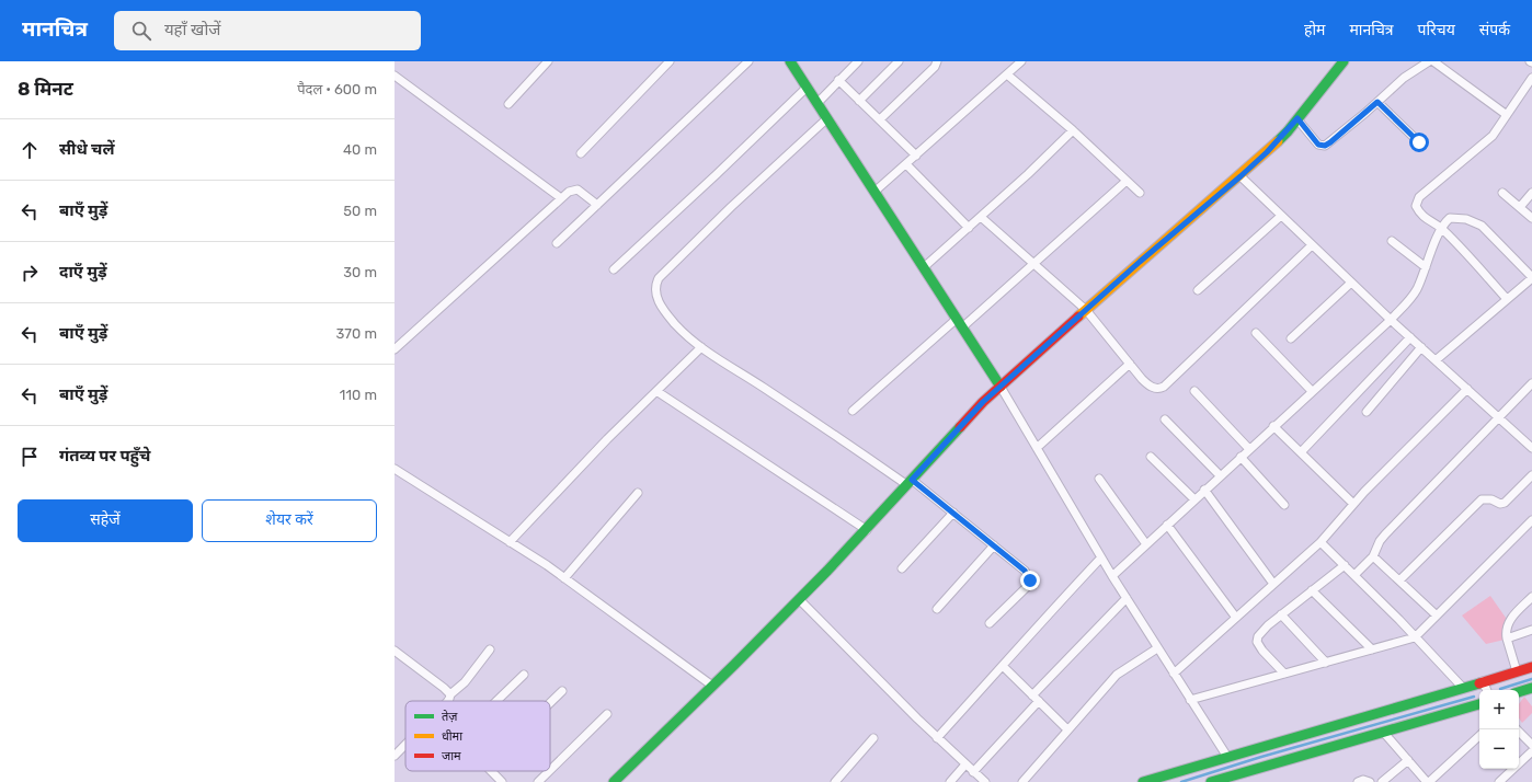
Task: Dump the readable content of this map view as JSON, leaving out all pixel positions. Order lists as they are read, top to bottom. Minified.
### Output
{"legend":["तेज़","धीमा","जाम"],"page":{"header":"मानचित्र","search":"यहाँ खोजें","nav":["होम","मानचित्र","परिचय","संपर्क"],"heading":["8 मिनट","पैदल · 600 m"],"list":[["सीधे चलें","40 m"],["बाएँ मुड़ें","50 m"],["दाएँ मुड़ें","30 m"],["बाएँ मुड़ें","370 m"],["बाएँ मुड़ें","110 m"],"गंतव्य पर पहुँचे"],"buttons":["सहेजें","शेयर करें"],"map_buttons":["+","−"]}}
